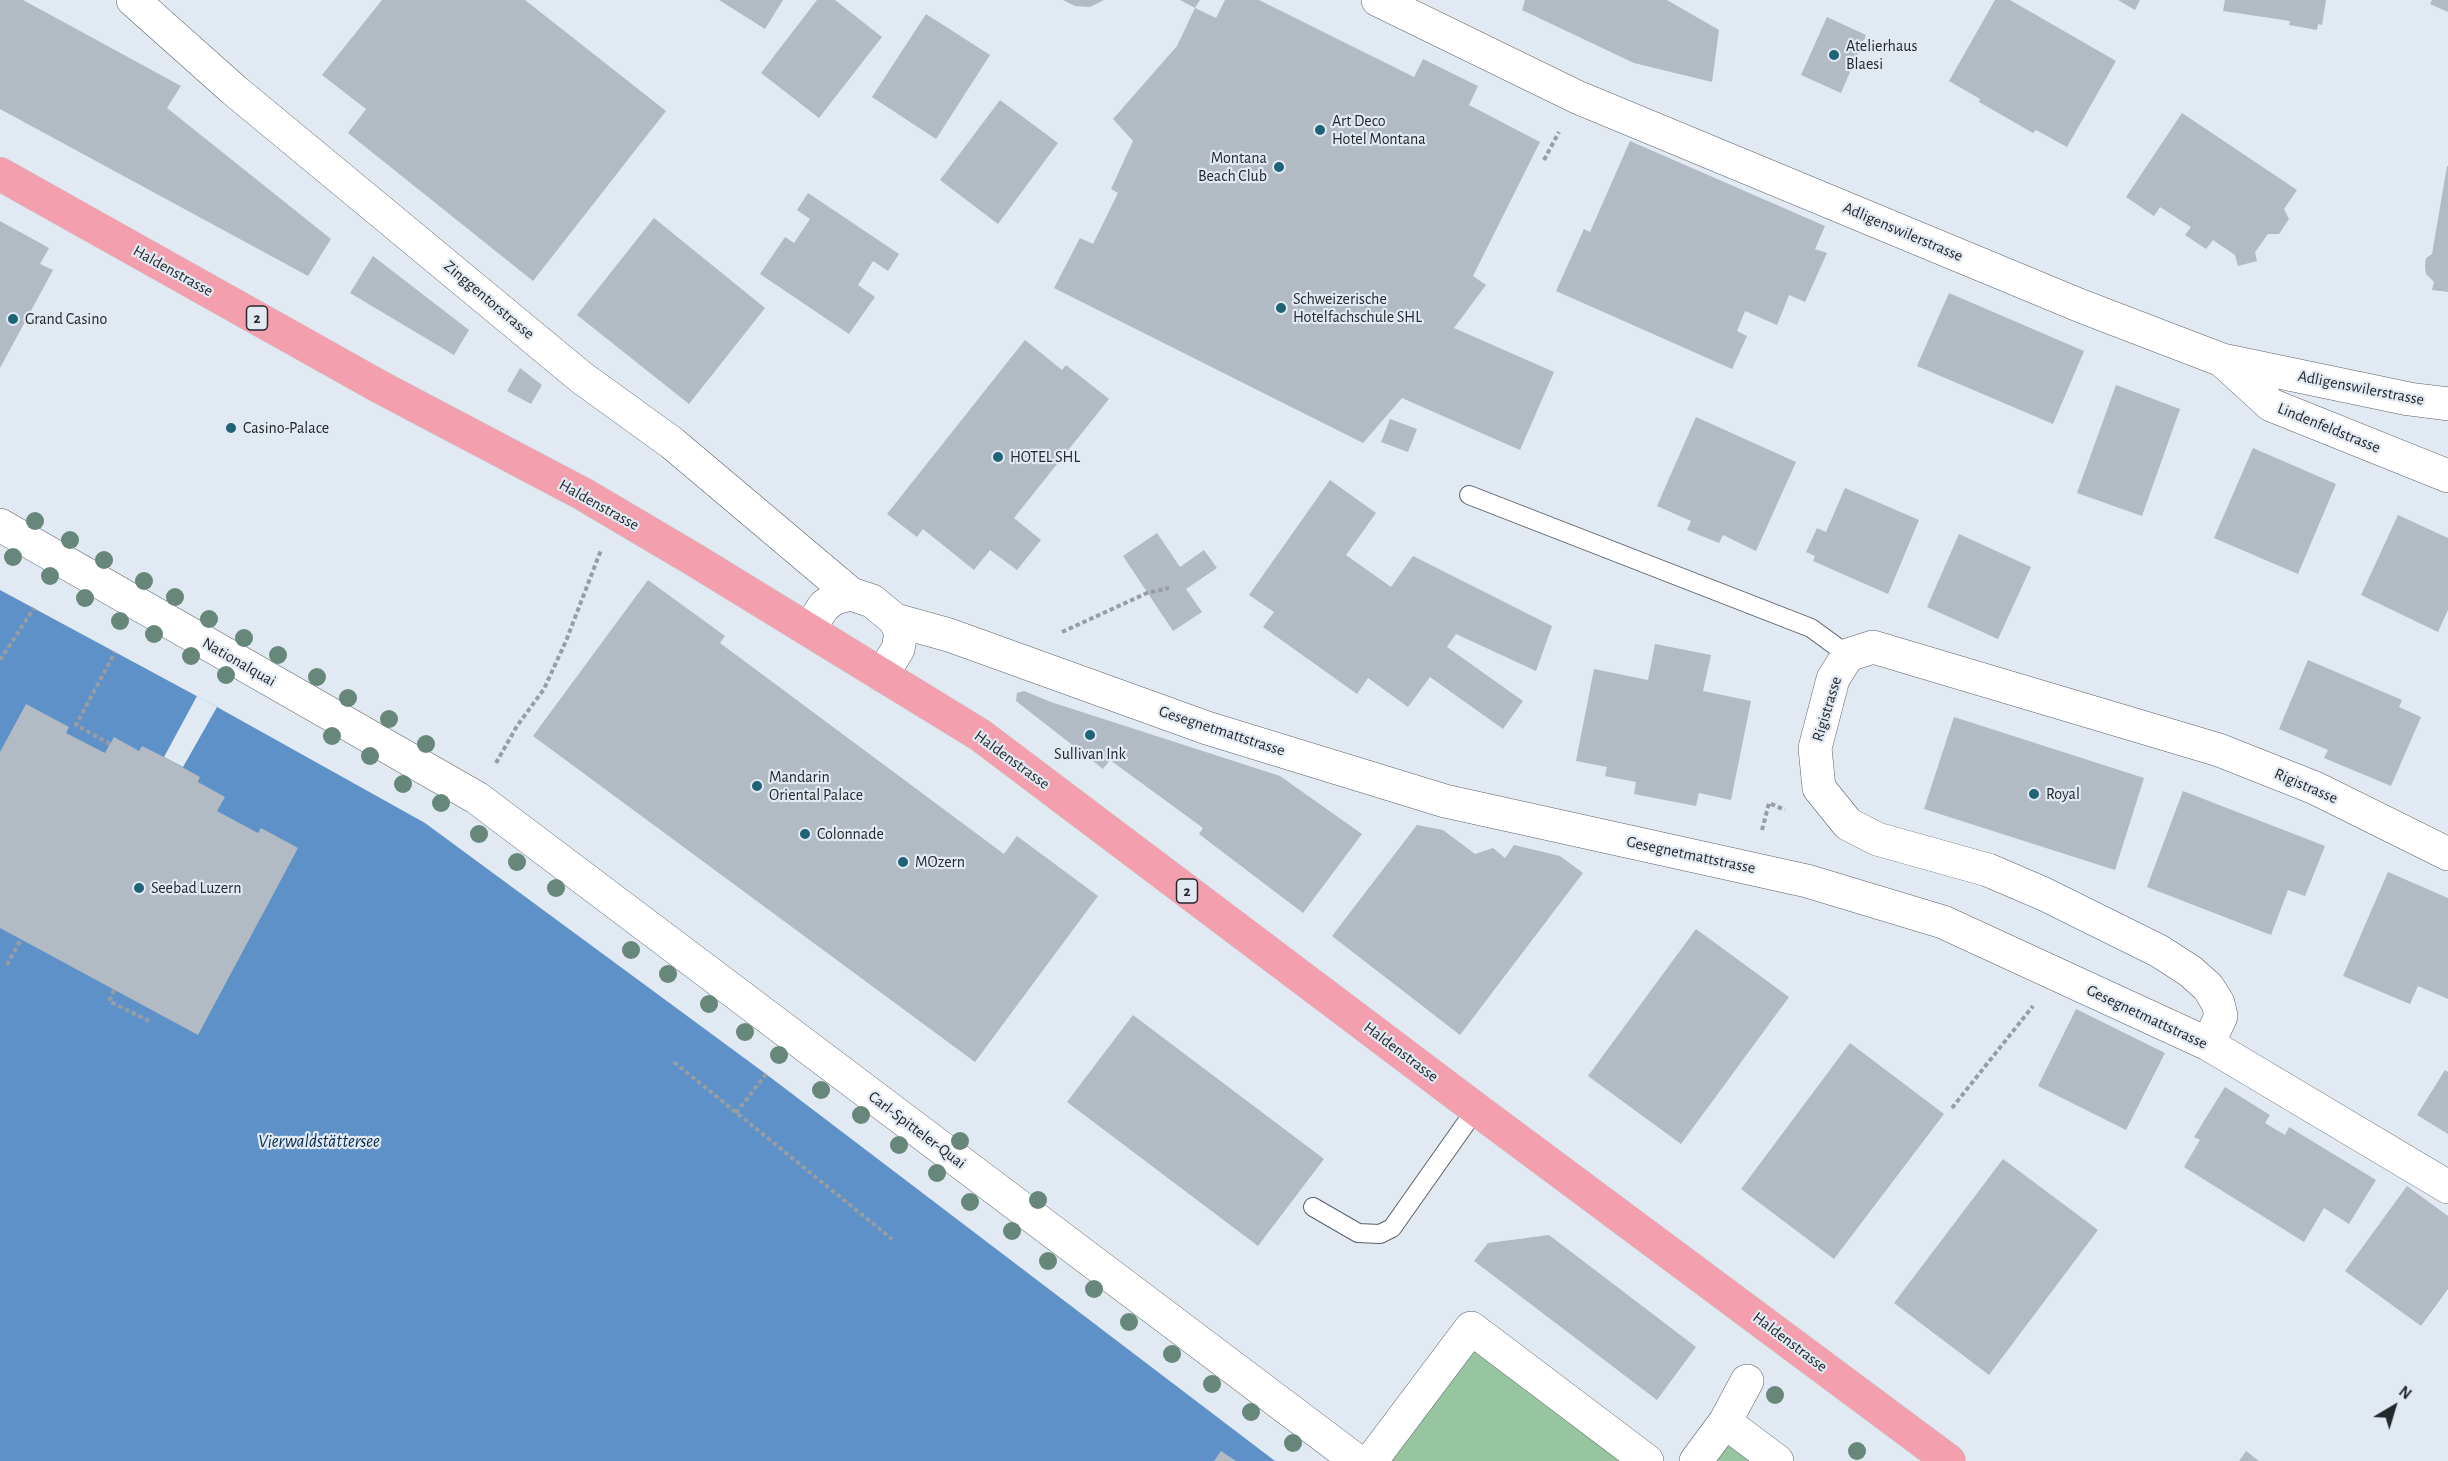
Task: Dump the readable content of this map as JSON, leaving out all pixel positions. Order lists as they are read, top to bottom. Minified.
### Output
{"streets":{"main road":["Haldenstrasse","2"],"street":["Adligenswilerstrasse","Zinggentorstrasse","Lindenfeldstrasse","Nationalquai","Rigistrasse","Gesegnetmattstrasse","Carl-Spitteler-Quai"]},"crossings":[["Adligenswilerstrasse","Lindenfeldstrasse"],["Zinggentorstrasse","Gesegnetmattstrasse"],["Nationalquai","Carl-Spitteler-Quai"],["Rigistrasse","Gesegnetmattstrasse"]],"water":["Vierwaldstättersee"],"places":["Atelierhaus Blaesi","Art Deco Hotel Montana","Montana Beach Club","Schweizerische Hotelfachschule SHL","Grand Casino","Casino-Palace","HOTEL SHL","Sullivan Ink","Mandarin Oriental Palace","Royal","Colonnade","MOzern","Seebad Luzern"],"north":"top right"}
